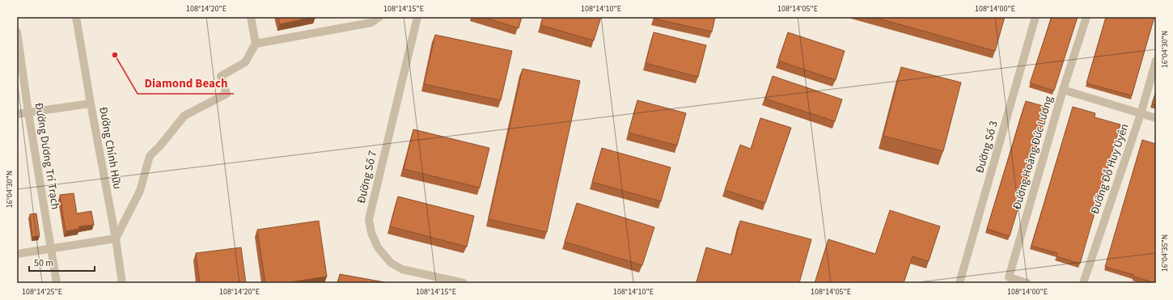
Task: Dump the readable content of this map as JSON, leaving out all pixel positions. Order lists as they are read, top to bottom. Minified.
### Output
{"streets":{"street":["Đường Số 3","Đường Chính Hữu","Đường Hoàng Đức Lương","Đường Dương Trí Trạch","Đường Đỗ Huy Uyên","Đường Số 7"]},"places":["Diamond Beach"],"scale_bar":"50 m","coordinates":["108°14'20\"E","108°14'15\"E","108°14'10\"E","108°14'05\"E","108°14'00\"E","16°04'30\"N","16°04'35\"N","108°14'25\"E"]}
